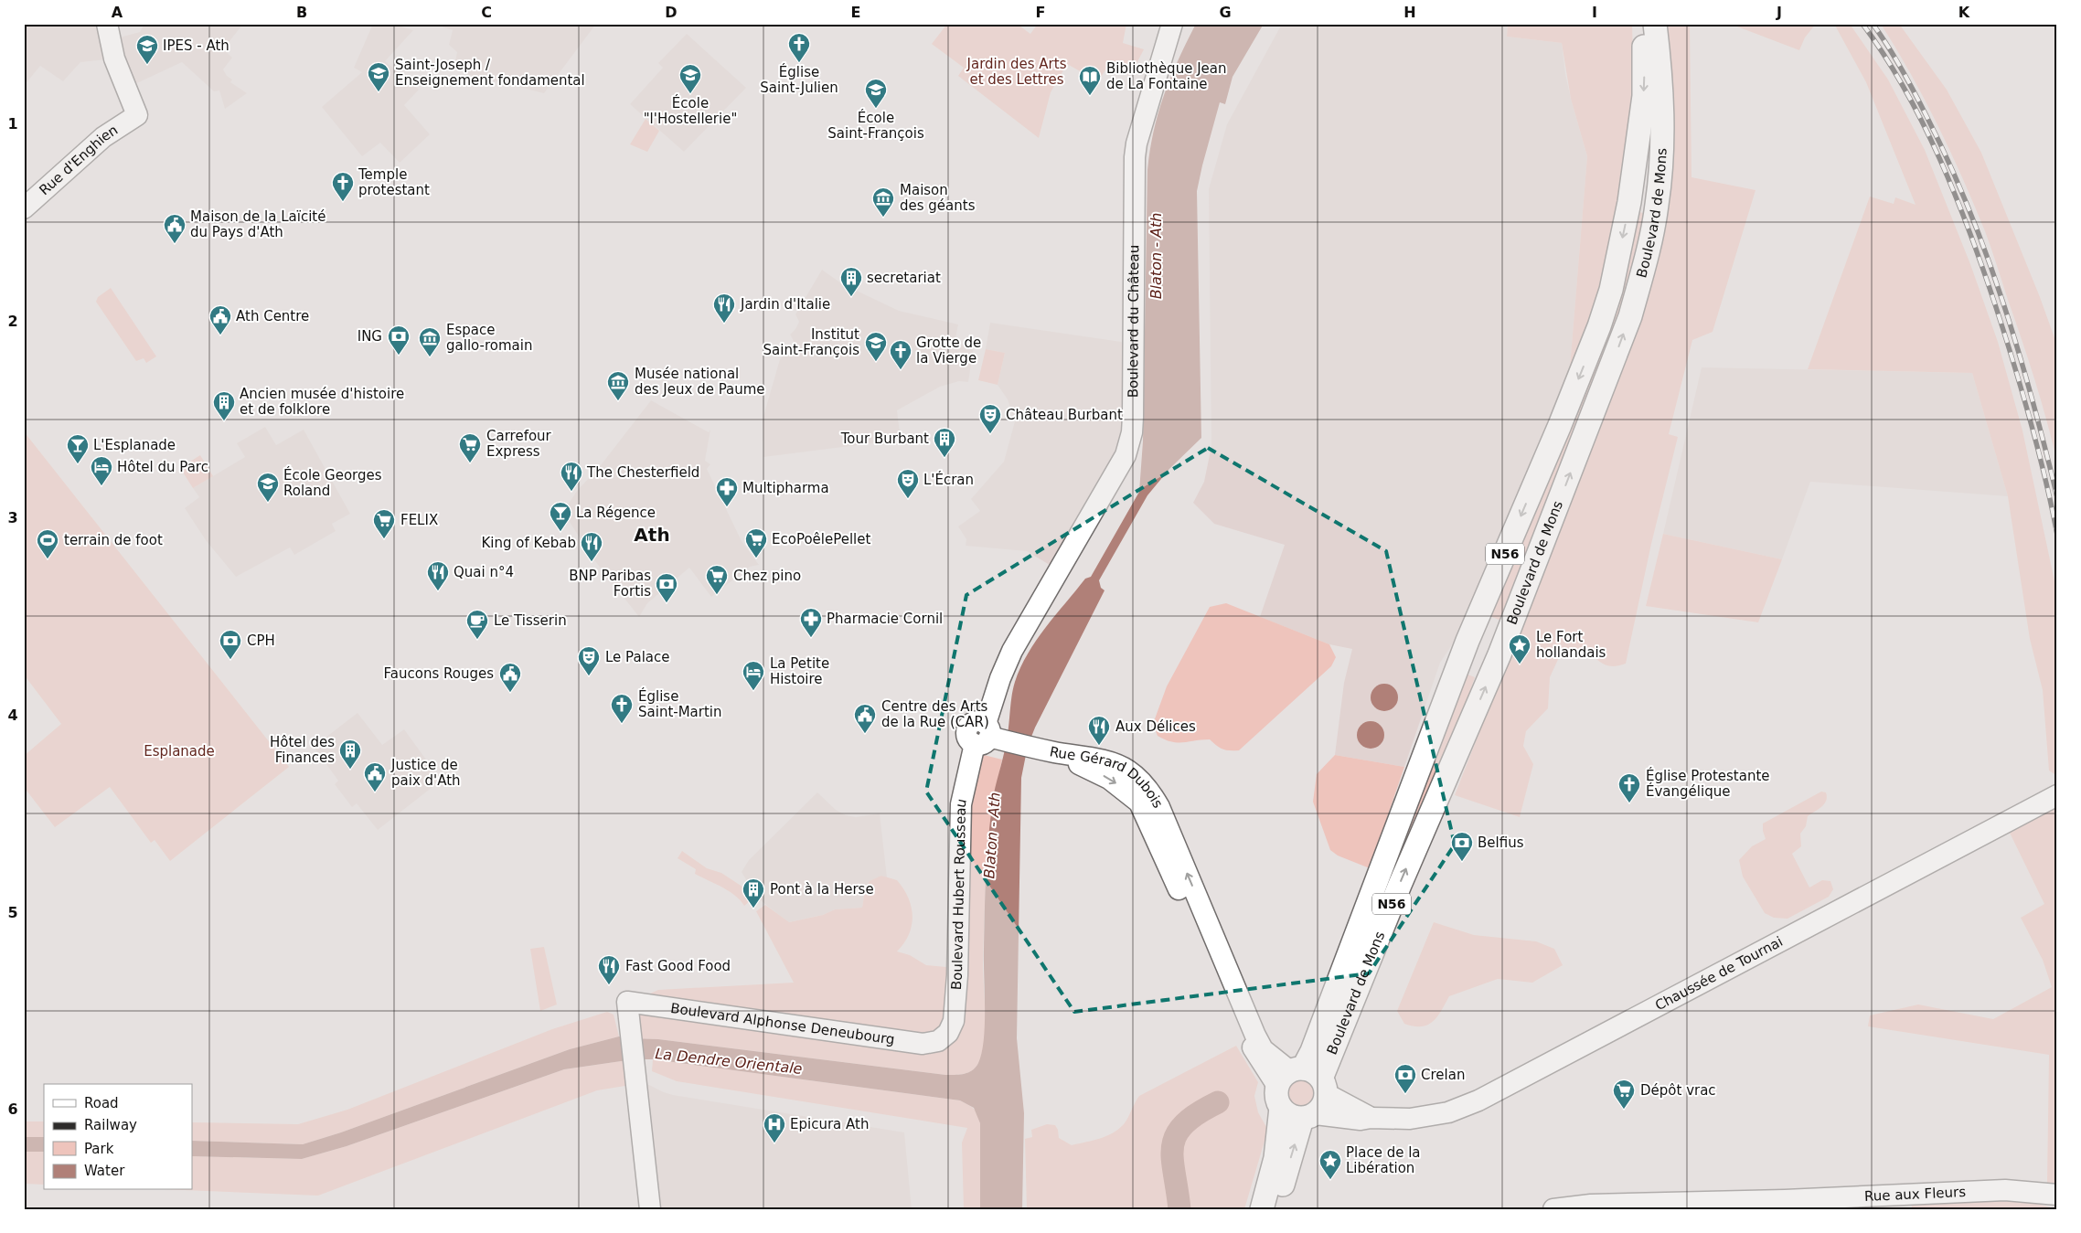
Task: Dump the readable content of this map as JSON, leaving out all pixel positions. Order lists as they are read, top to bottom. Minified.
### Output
{"streets":{"main road":["Boulevard de Mons","N56"],"street":["Rue d'Enghien","Boulevard du Château","Rue Gérard Dubois","Boulevard Hubert Rousseau","Chaussée de Tournai","Boulevard Alphonse Deneubourg","Rue aux Fleurs"]},"crossings":[["Boulevard de Mons","Rue Gérard Dubois"],["Boulevard de Mons","Chaussée de Tournai"],["Boulevard du Château","Rue Gérard Dubois"],["Boulevard du Château","Boulevard Hubert Rousseau"],["Rue Gérard Dubois","Boulevard Hubert Rousseau"],["Rue Gérard Dubois","Chaussée de Tournai"],["Boulevard Hubert Rousseau","Boulevard Alphonse Deneubourg"]],"districts":["Ath"],"water":["Blaton - Ath","La Dendre Orientale"],"parks":["Jardin des Arts et des Lettres","Esplanade"],"places":{"church":["Église Saint-Julien","Temple protestant","Grotte de la Vierge","Église Saint-Martin","Église Protestante Évangélique"],"school or university":["IPES - Ath","Saint-Joseph / Enseignement fondamental","École \"l'Hostellerie\"","École Saint-François","Institut Saint-François","École Georges Roland"],"library":["Bibliothèque Jean de La Fontaine"],"museum":["Maison des géants","Espace gallo-romain","Musée national des Jeux de Paume"],"public building":["Maison de la Laïcité du Pays d'Ath","Ath Centre","Faucons Rouges","Centre des Arts de la Rue (CAR)","Justice de paix d'Ath"],"building":["secretariat","Ancien musée d'histoire et de folklore","Tour Burbant","Hôtel des Finances","Pont à la Herse"],"restaurant":["Jardin d'Italie","The Chesterfield","King of Kebab","Quai n°4","Aux Délices","Fast Good Food"],"bank":["ING","BNP Paribas Fortis","CPH","Belfius","Crelan"],"theatre":["Château Burbant","L'Écran","Le Palace"],"supermarket":["Carrefour Express","FELIX","EcoPoêlePellet","Chez pino","Dépôt vrac"],"bar":["L'Esplanade","La Régence"],"hotel":["Hôtel du Parc","La Petite Histoire"],"pharmacy":["Multipharma","Pharmacie Cornil"],"sports":["terrain de foot"],"cafe":["Le Tisserin"],"place":["Le Fort hollandais","Place de la Libération"],"hospital":["Epicura Ath"]},"legend":["Road","Railway","Park","Water"],"grid":{"columns":["A","B","C","D","E","F","G","H","I","J","K"],"rows":["1","2","3","4","5","6"]}}
